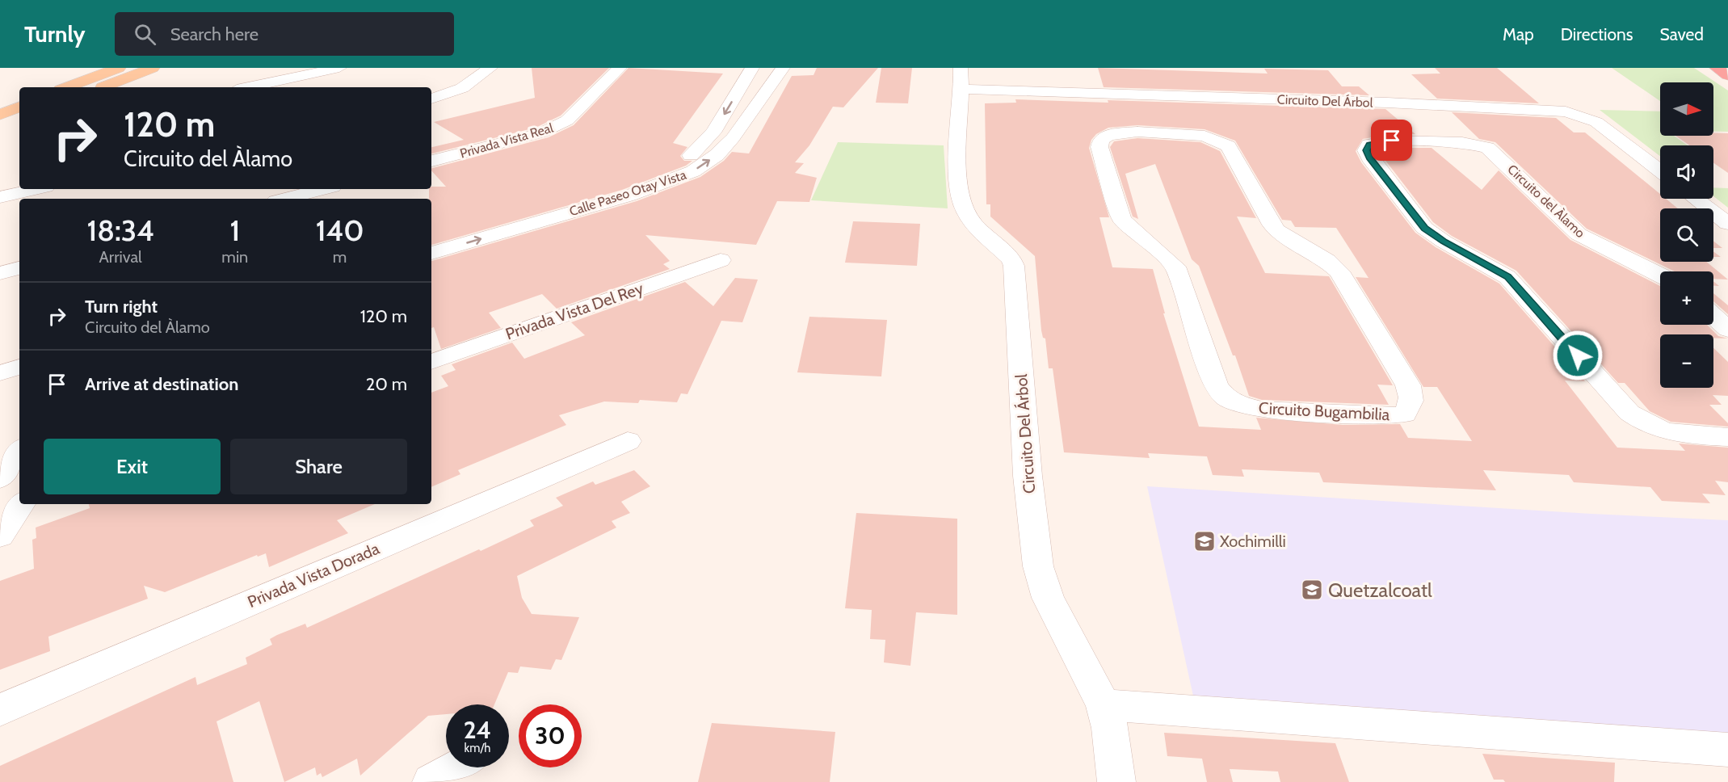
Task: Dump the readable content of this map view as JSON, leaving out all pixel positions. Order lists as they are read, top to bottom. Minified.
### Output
{"streets":{"street":["Circuito Del Árbol","Privada Vista Real","Calle Paseo Otay Vista","Circuito del Àlamo","Privada Vista Del Rey","Circuito Bugambilia","Privada Vista Dorada"]},"crossings":[["Circuito Del Árbol","Circuito Bugambilia"]],"places":{"school or university":["Xochimilli","Quetzalcoatl"]},"north":"right","page":{"header":"Turnly","search":"Search here","nav":["Map","Directions","Saved"],"map_buttons":["+","−"],"turn":["120 m","Circuito del Àlamo"],"eta":["18:34","Arrival","1","min","140","m"],"list":[{"name":"Turn right","note":"Circuito del Àlamo","value":"120 m"},{"name":"Arrive at destination","value":"20 m"}],"buttons":["Exit","Share"],"speed":"24 km/h","limit":"30"}}
